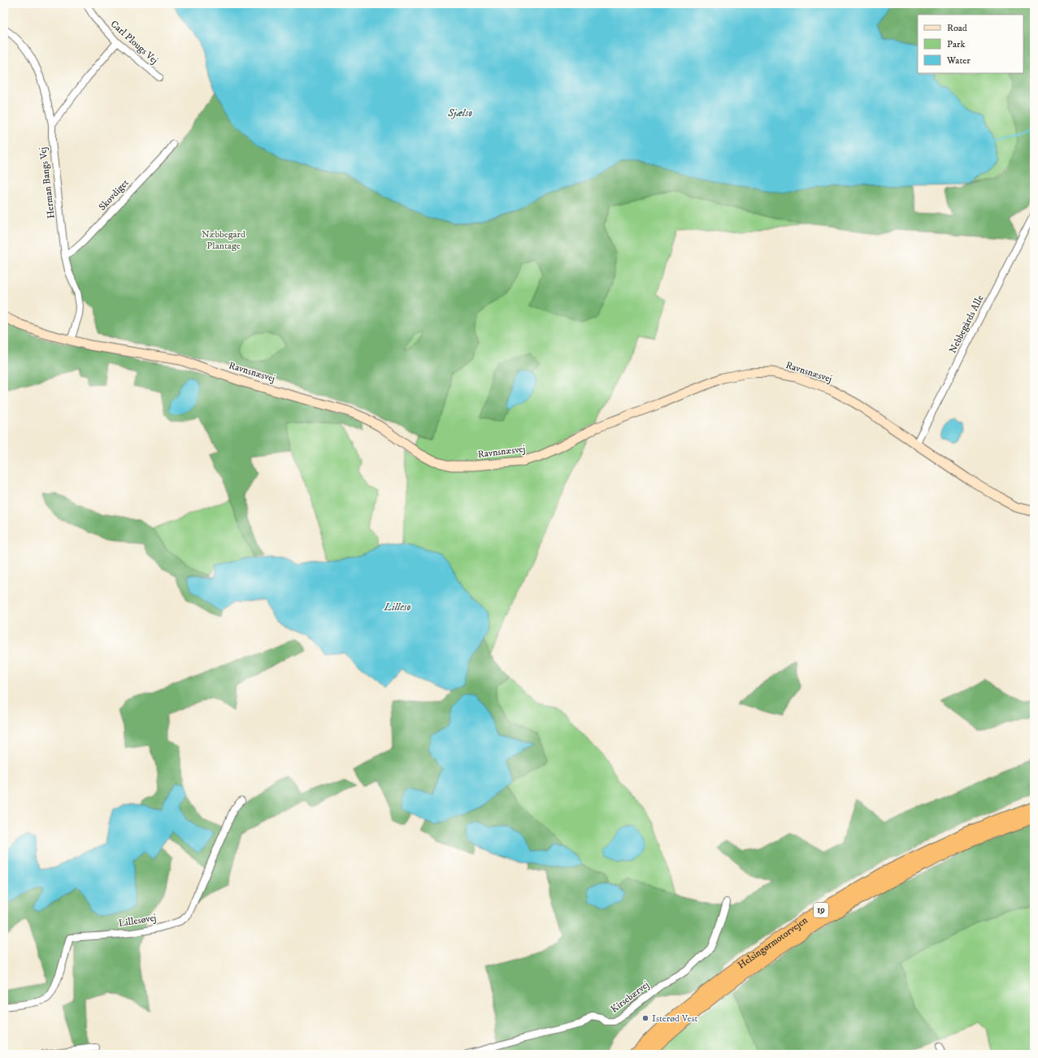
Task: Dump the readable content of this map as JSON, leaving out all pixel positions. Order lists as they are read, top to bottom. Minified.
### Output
{"streets":{"highway":["19","Helsingørmotorvejen"],"main road":["Ravnsnæsvej"],"street":["Carl Plougs Vej","Herman Bangs Vej","Skovdiget","Nebbegårds Alle","Lillesøvej","Kirsebærvej"]},"crossings":[["Herman Bangs Vej","Skovdiget"],["Herman Bangs Vej","Ravnsnæsvej"],["Nebbegårds Alle","Ravnsnæsvej"]],"water":["Sjælsø","Lillesø"],"parks":["Næbbegård Plantage"],"places":["Isterød Vest"],"legend":["Road","Park","Water"]}
